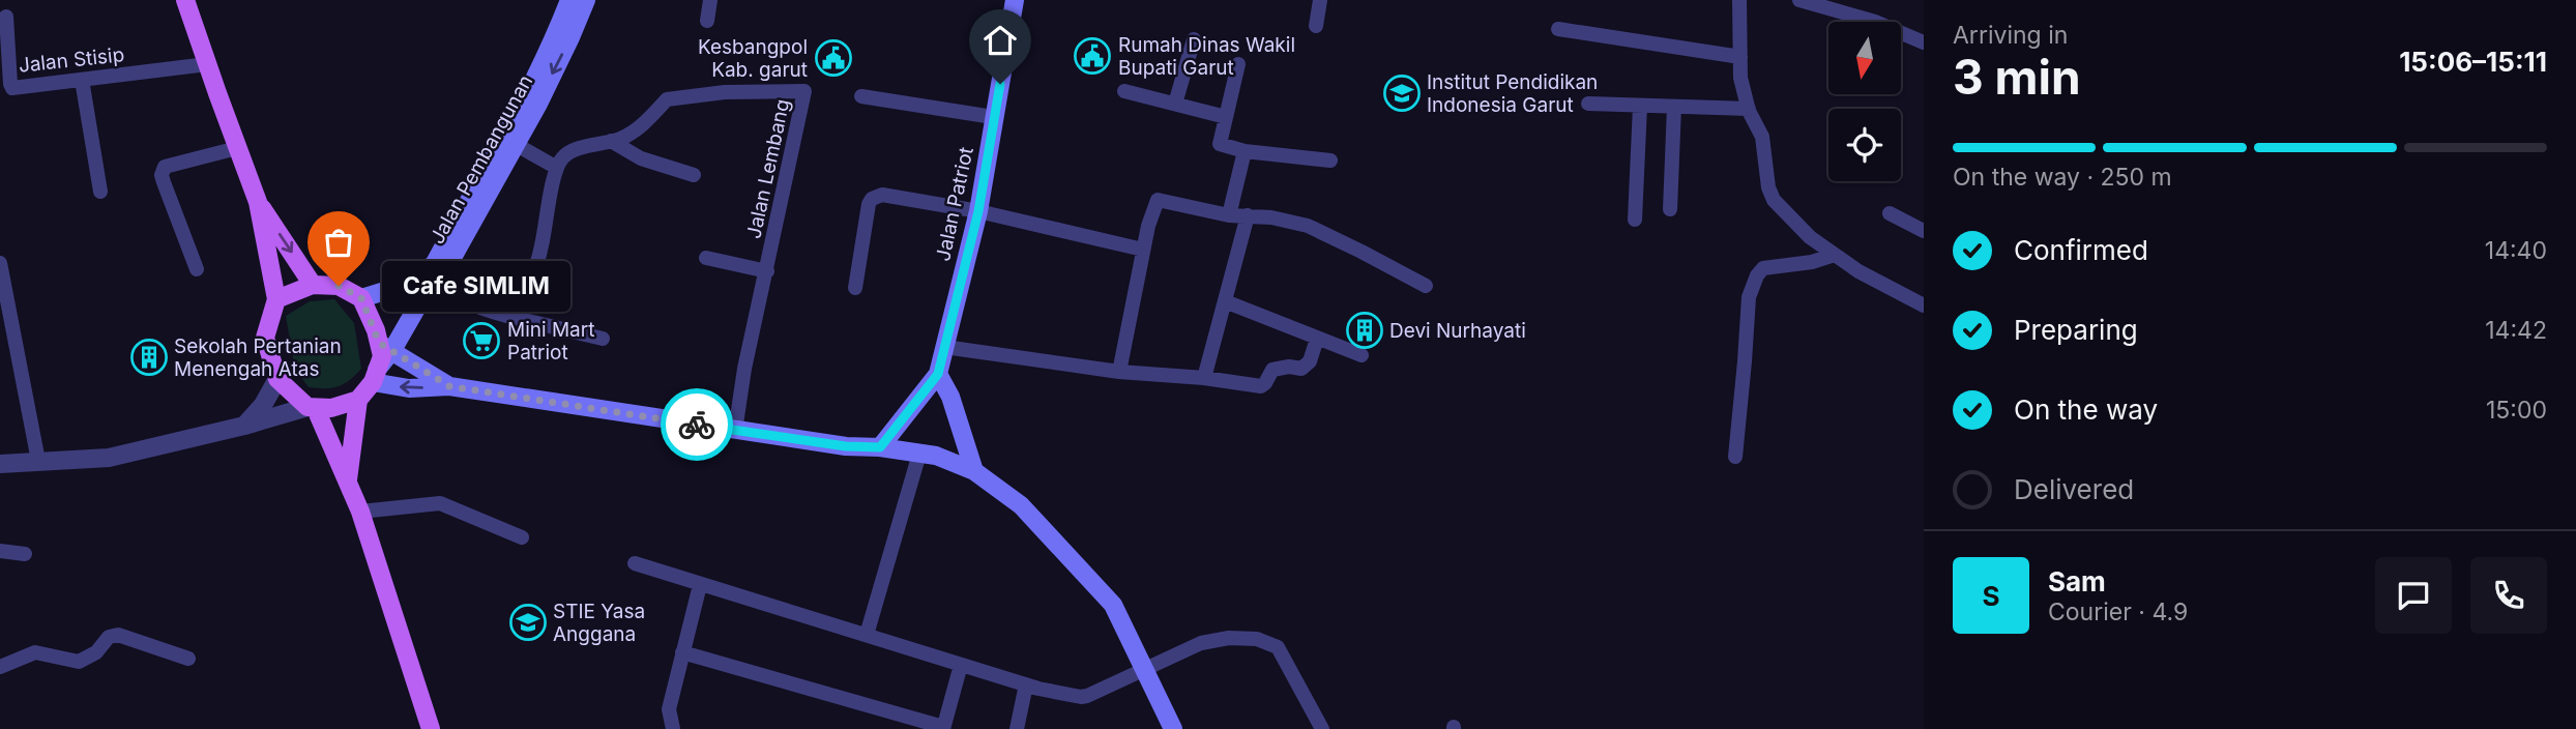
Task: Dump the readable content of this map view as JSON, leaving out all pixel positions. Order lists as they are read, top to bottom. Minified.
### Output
{"streets":{"main road":["Jalan Pembangunan","Jalan Patriot"],"street":["Jalan Stisip","Jalan Lembang"]},"places":{"public building":["Rumah Dinas Wakil Bupati Garut","Kesbangpol Kab. garut"],"school or university":["Institut Pendidikan Indonesia Garut","STIE Yasa Anggana"],"other":["Cafe SIMLIM"],"building":["Devi Nurhayati","Sekolah Pertanian Menengah Atas"],"supermarket":["Mini Mart Patriot"]},"north":"bottom","page":{"heading":["3 min","Arriving in","15:06–15:11"],"panel":["Sam","Courier · 4.9"],"bar":"On the way · 250 m","list":[["Confirmed","14:40"],["Preparing","14:42"],["On the way","15:00"],"Delivered"],"bubble":"Cafe SIMLIM","round":"S"}}
